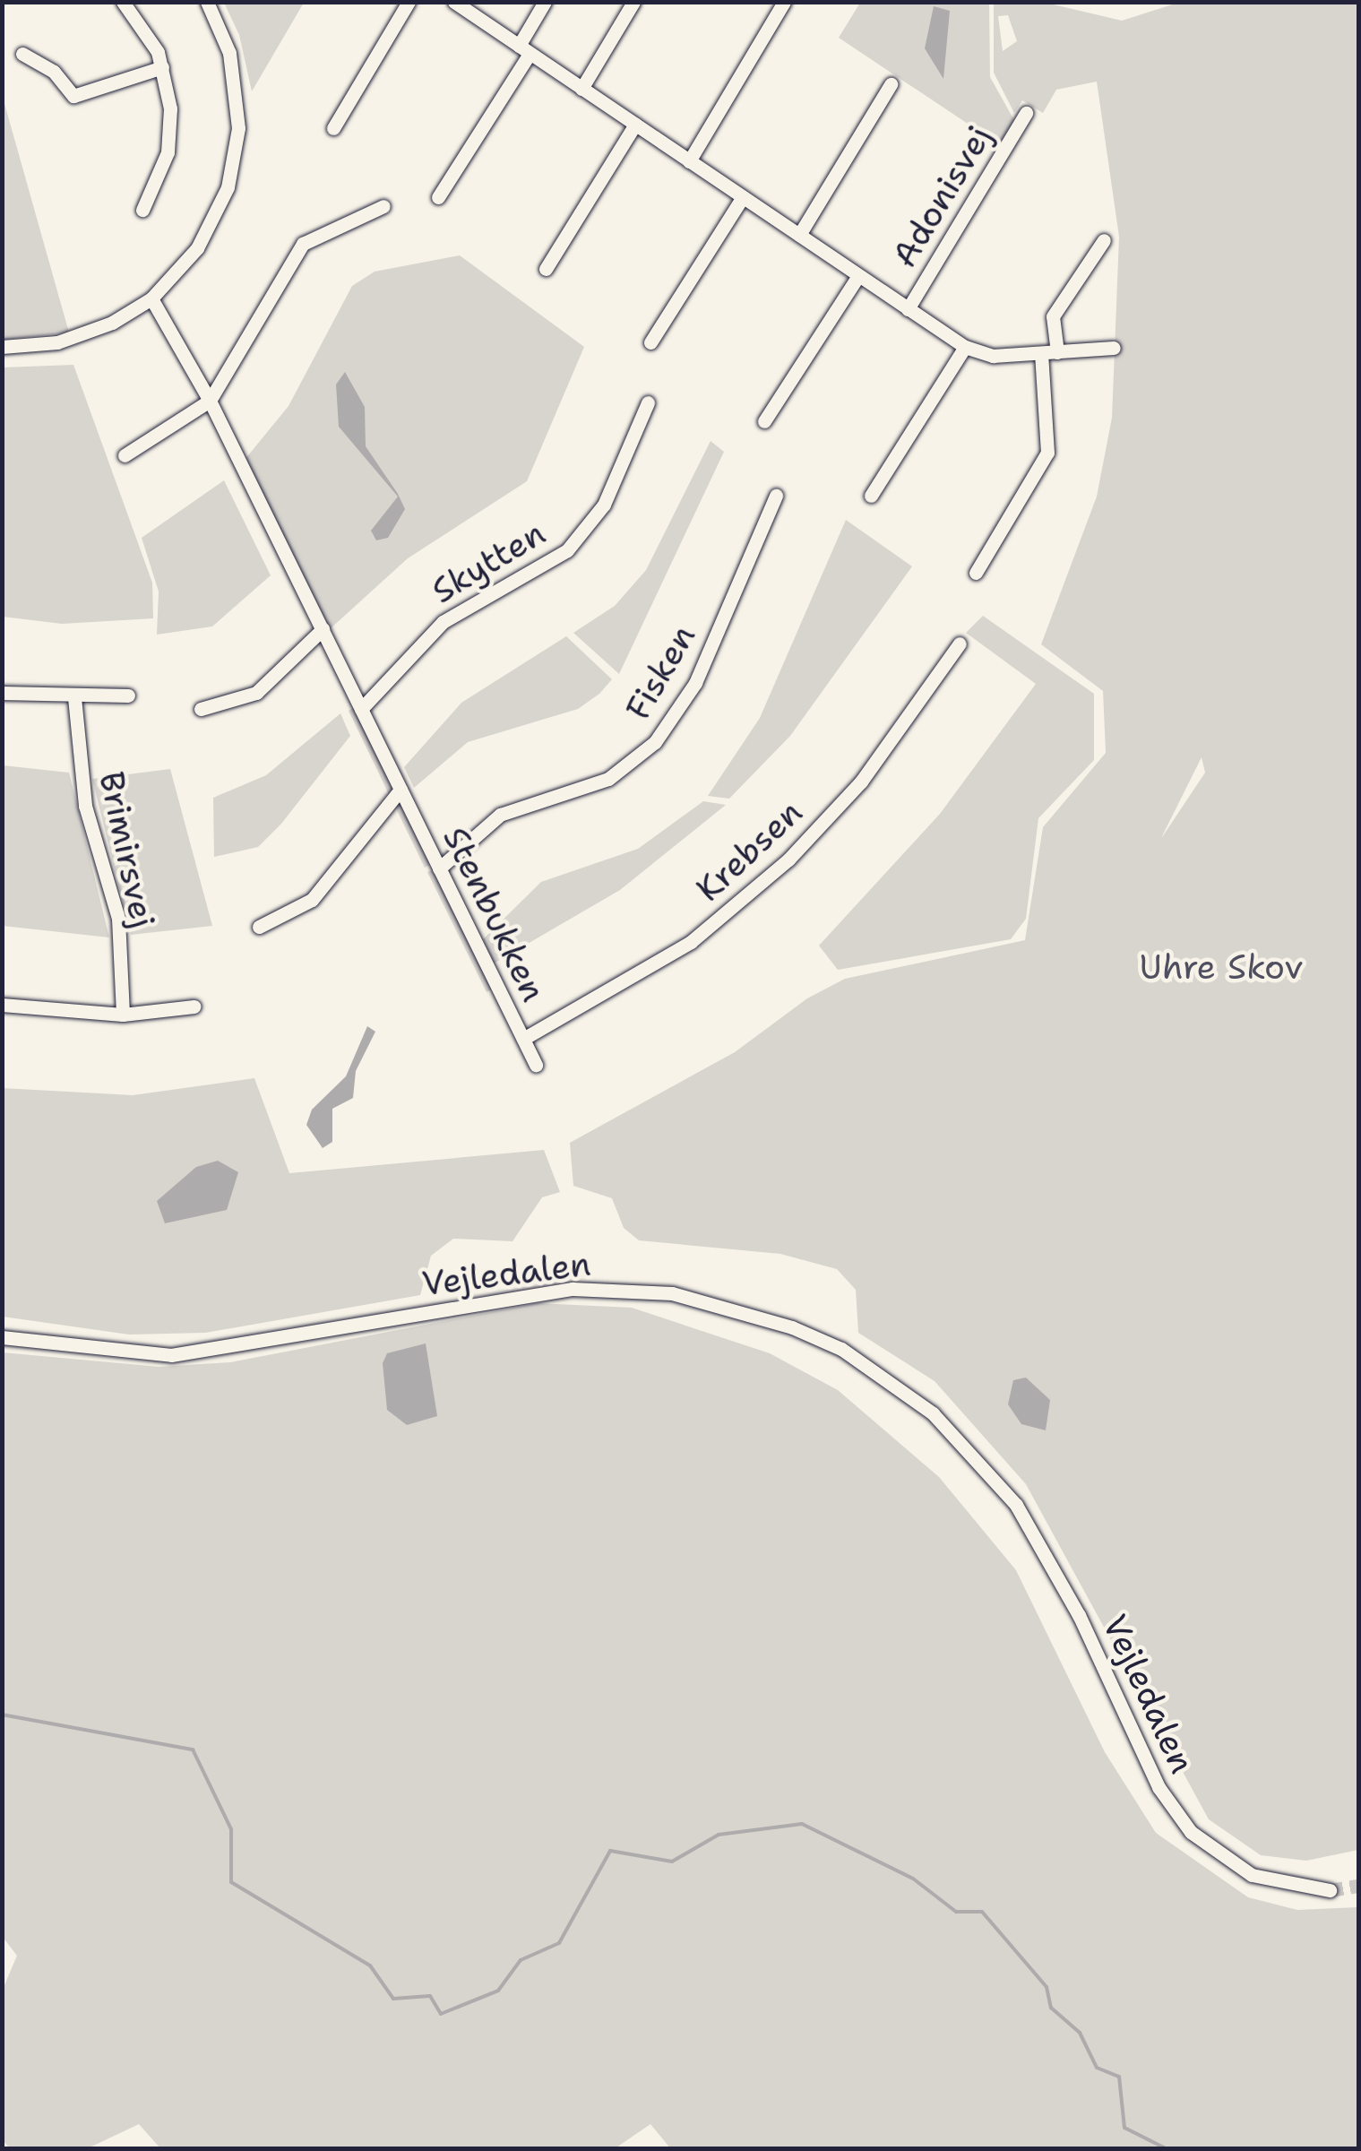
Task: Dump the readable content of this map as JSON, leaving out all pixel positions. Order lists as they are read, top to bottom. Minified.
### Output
{"streets":{"street":["Adonisvej","Skytten","Fisken","Brimirsvej","Krebsen","Stenbukken","Vejledalen"]},"crossings":[["Skytten","Stenbukken"],["Fisken","Stenbukken"],["Krebsen","Stenbukken"]],"parks":["Uhre Skov"]}
